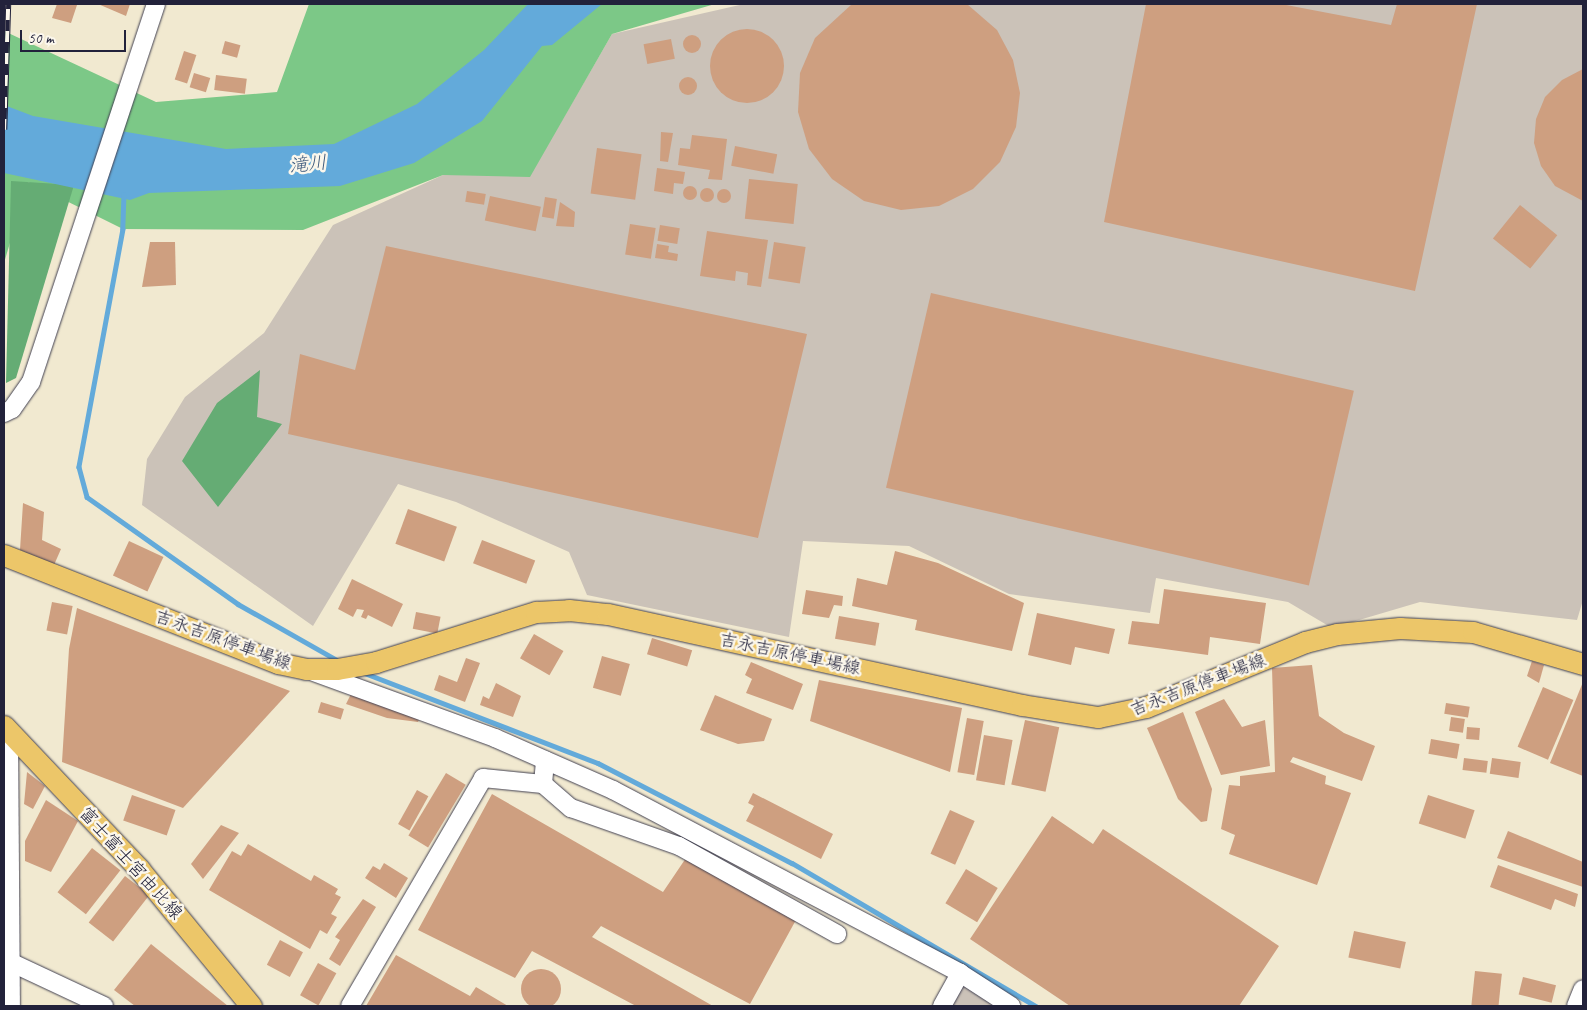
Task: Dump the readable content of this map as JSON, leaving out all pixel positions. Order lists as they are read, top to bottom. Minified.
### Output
{"streets":{"main road":["吉永吉原停車場線","富士富士宮由比線"]},"water":["滝川"],"scale_bar":"50 m"}
